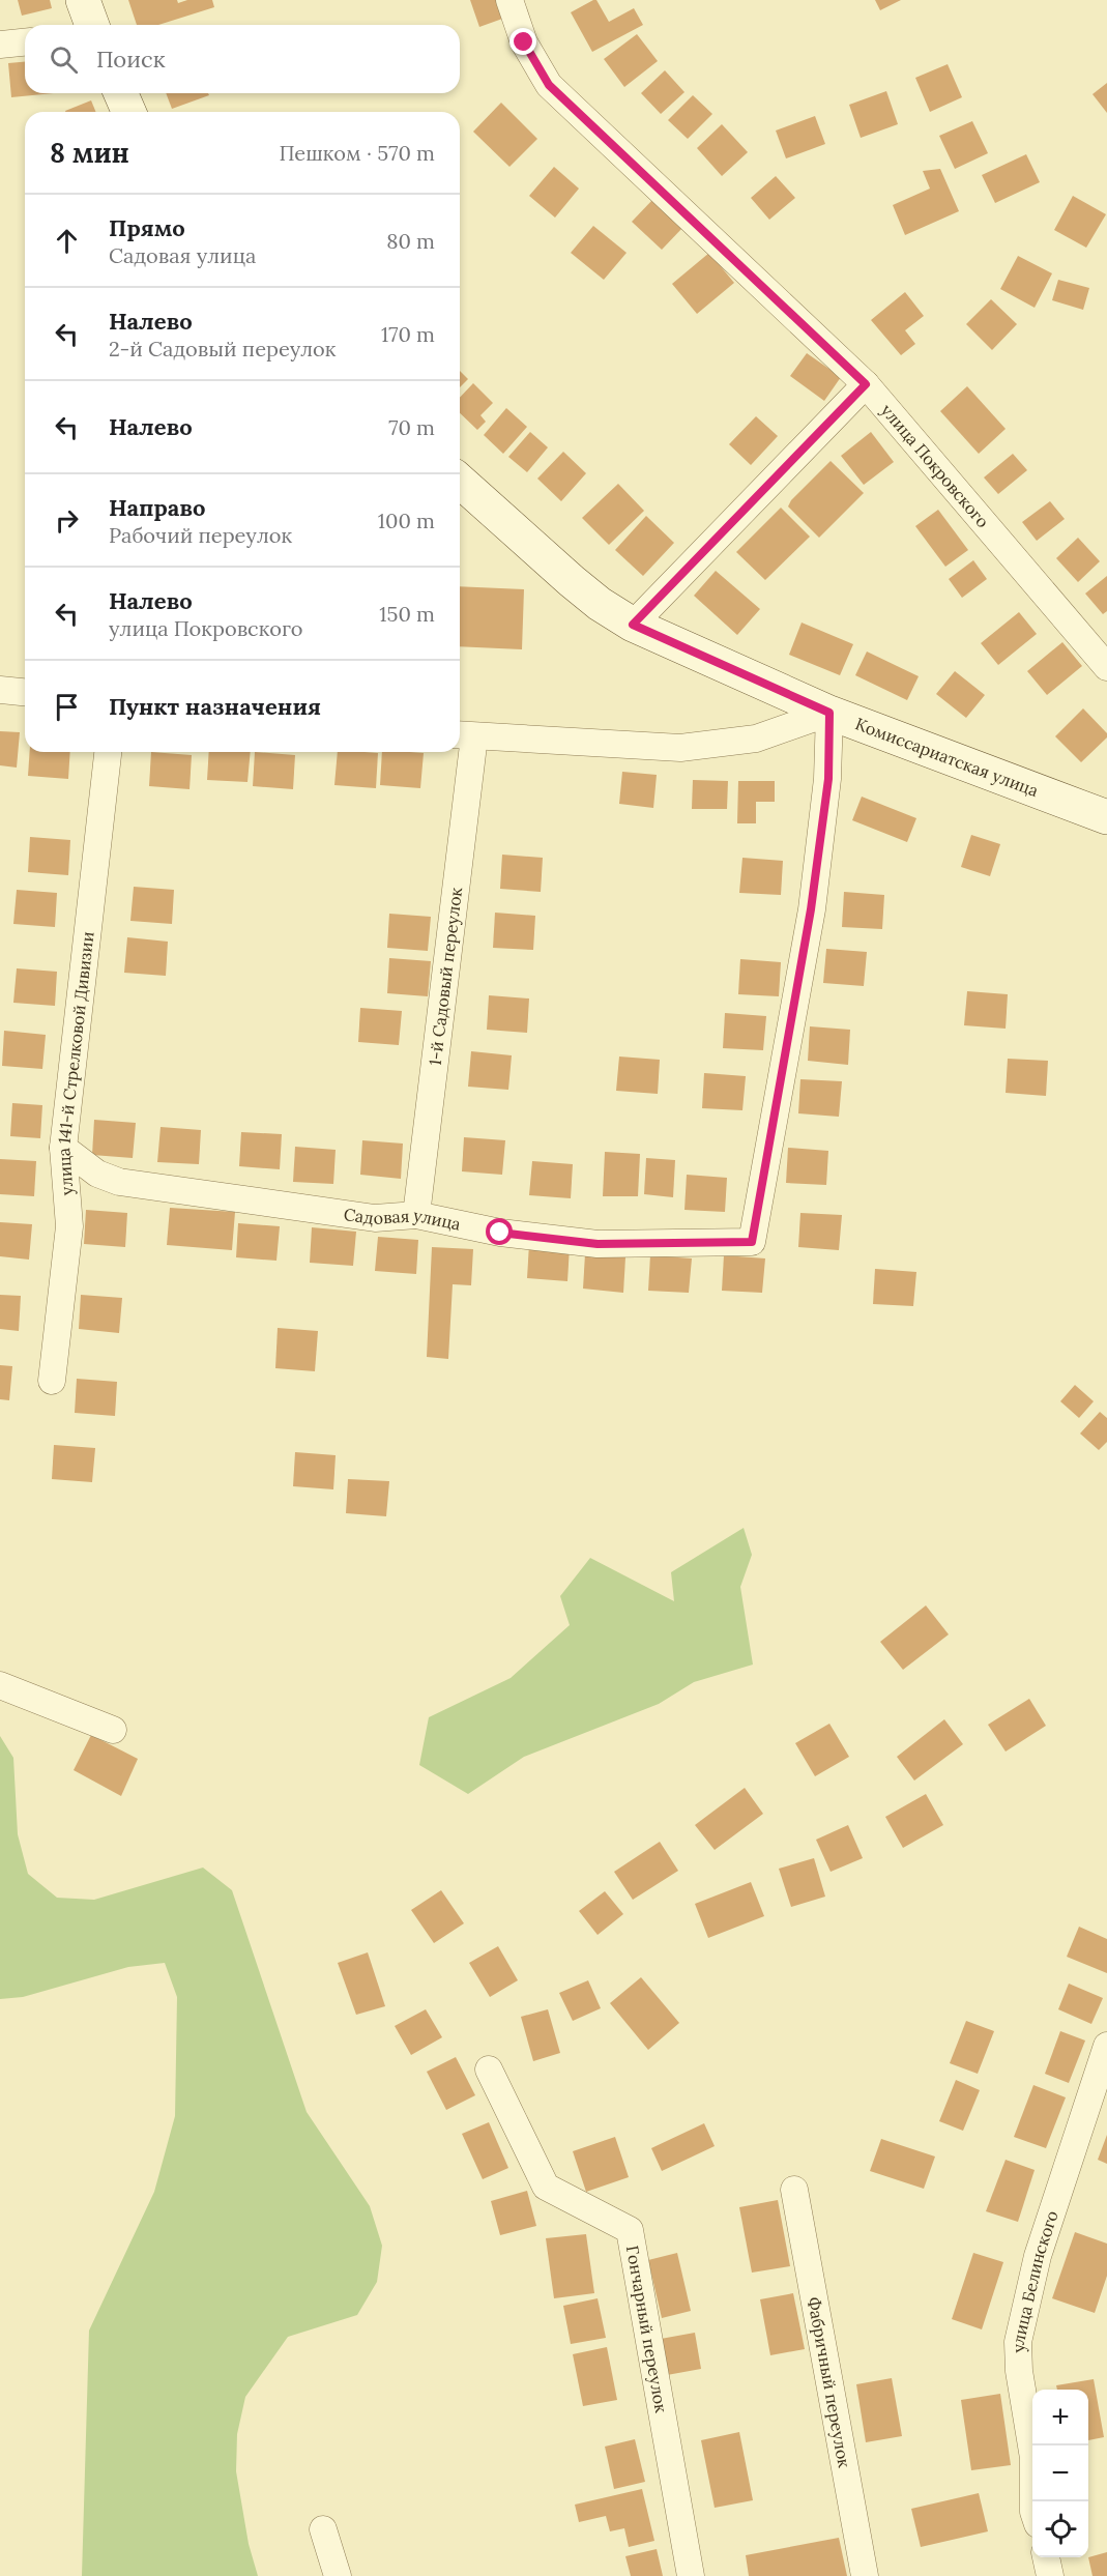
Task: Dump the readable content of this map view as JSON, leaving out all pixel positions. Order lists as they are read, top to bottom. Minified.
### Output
{"streets":{"main road":["Комиссариатская улица"],"street":["улица Покровского","1-й Садовый переулок","улица 141-й Стрелковой Дивизии","Садовая улица","улица Белинского","Гончарный переулок","Фабричный переулок"]},"crossings":[["Комиссариатская улица","Садовая улица"],["1-й Садовый переулок","Садовая улица"],["улица 141-й Стрелковой Дивизии","Садовая улица"]],"page":{"search":"Поиск","heading":["8 мин","Пешком · 570 m"],"list":[["Прямо","Садовая улица","80 m"],["Налево","2-й Садовый переулок","170 m"],["Налево","70 m"],["Направо","Рабочий переулок","100 m"],["Налево","улица Покровского","150 m"],"Пункт назначения"],"map_buttons":["+","−"]}}
